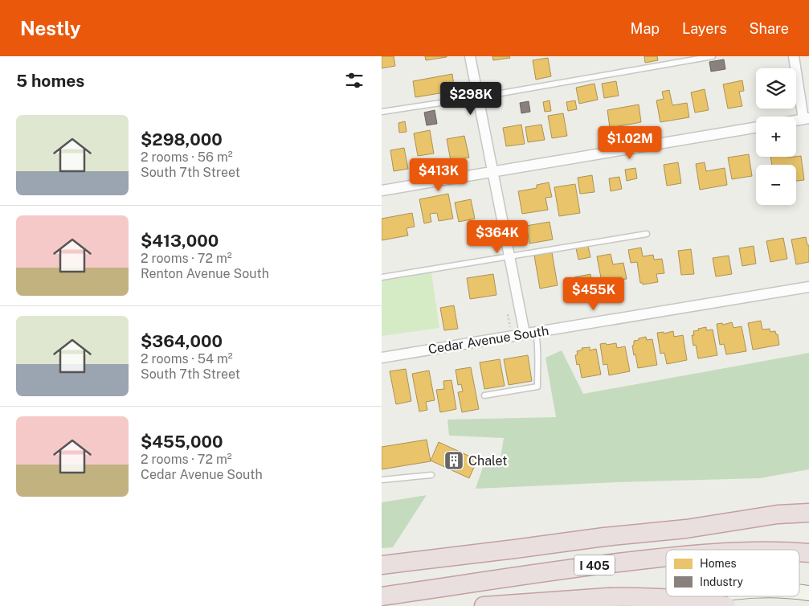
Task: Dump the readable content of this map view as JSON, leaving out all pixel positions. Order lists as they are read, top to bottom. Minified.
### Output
{"streets":{"highway":["I 405"],"street":["Cedar Avenue South"]},"places":{"building":["Chalet"]},"legend":["Homes","Industry"],"page":{"header":"Nestly","nav":["Map","Layers","Share"],"heading":"5 homes","map_buttons":["+","−"],"price":["$298K","$1.02M","$413K","$364K","$455K"],"list":[{"name":"$298,000","note":"2 rooms · 56 m² · South 7th Street"},{"name":"$413,000","note":"2 rooms · 72 m² · Renton Avenue South"},{"name":"$364,000","note":"2 rooms · 54 m² · South 7th Street"},{"name":"$455,000","note":"2 rooms · 72 m² · Cedar Avenue South"}]}}
